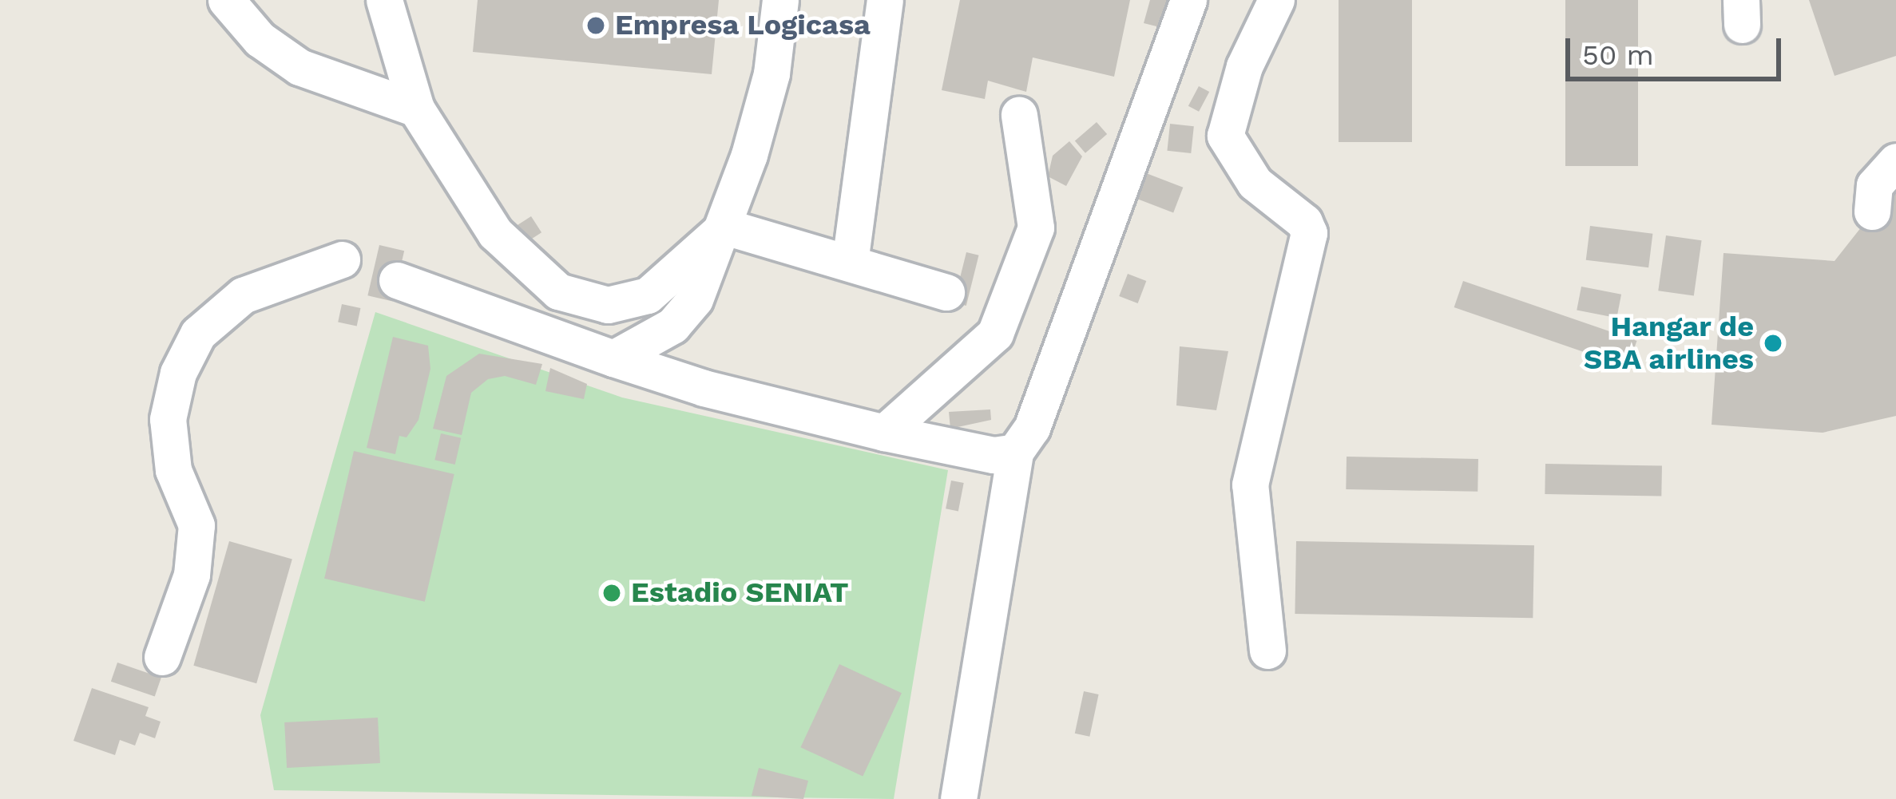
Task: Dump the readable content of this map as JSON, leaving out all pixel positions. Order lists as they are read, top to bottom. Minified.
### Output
{"places":["Empresa Logicasa","Hangar de SBA airlines","Estadio SENIAT"],"scale_bar":"50 m"}
